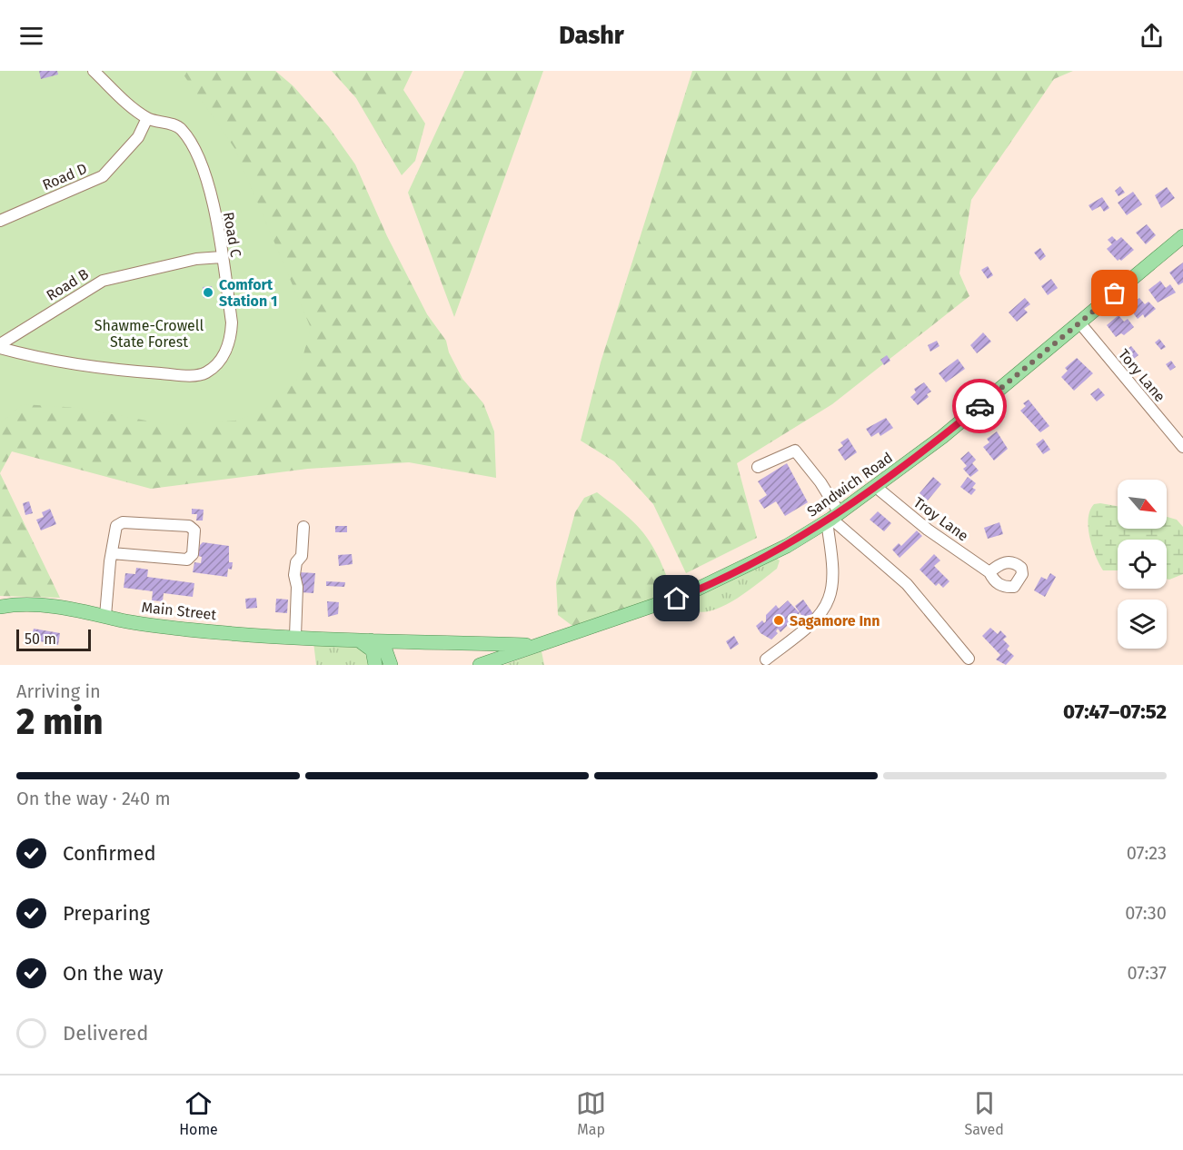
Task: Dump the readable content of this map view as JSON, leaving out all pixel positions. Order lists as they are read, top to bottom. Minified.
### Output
{"streets":{"main road":["Sandwich Road","Main Street"],"street":["Road D","Road C","Road B","Tory Lane","Troy Lane"]},"crossings":[["Road D","Road C"],["Road C","Road B"],["Tory Lane","Sandwich Road"],["Sandwich Road","Troy Lane"],["Sandwich Road","Main Street"]],"parks":["Shawme-Crowell State Forest"],"places":["Comfort Station 1","Sagamore Inn"],"scale_bar":"50 m","north":"bottom right","page":{"header":"Dashr","scale":"50 m","heading":["2 min","Arriving in","07:47–07:52"],"bar":"On the way · 240 m","list":[["Confirmed","07:23"],["Preparing","07:30"],["On the way","07:37"],"Delivered"],"tabs":["Home","Map","Saved"]}}
